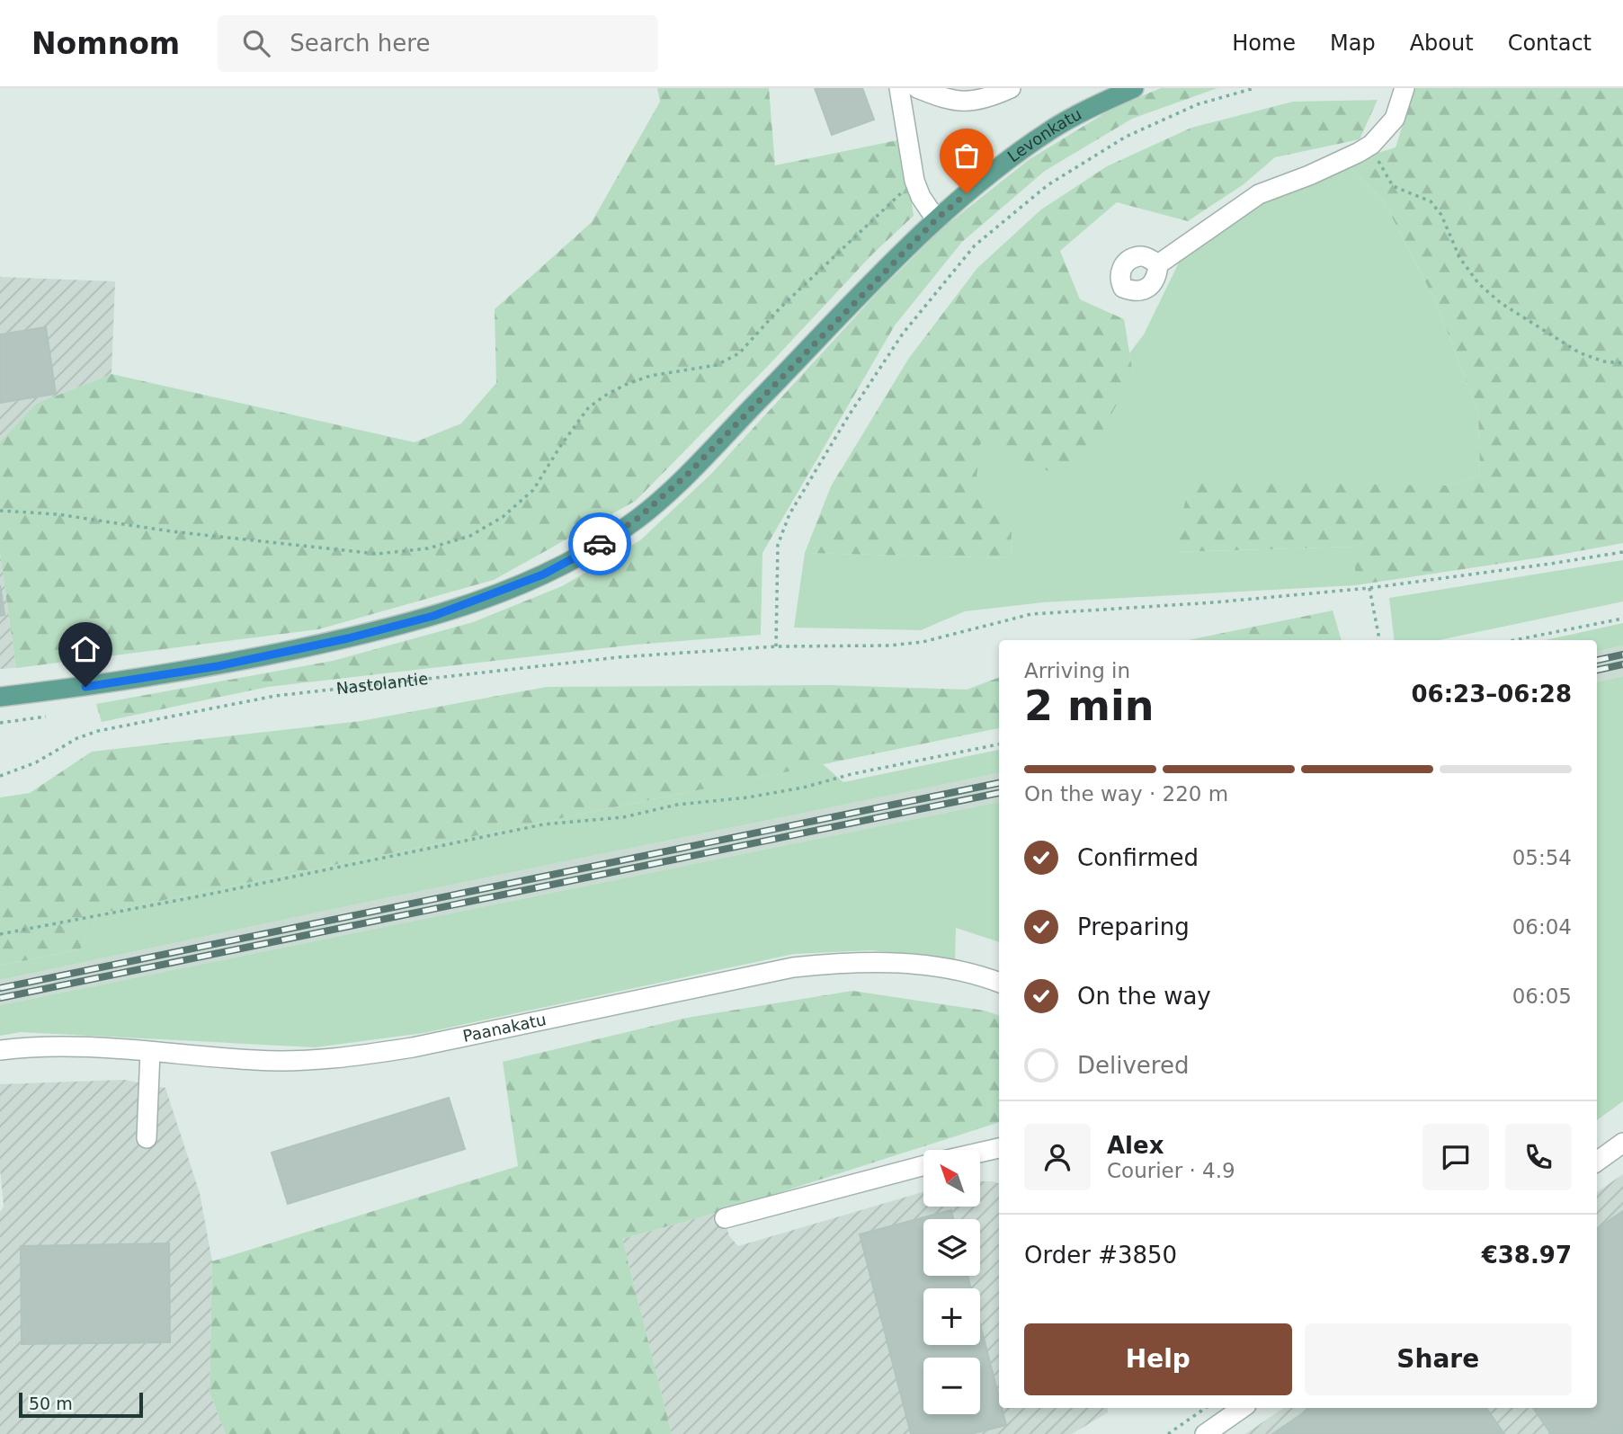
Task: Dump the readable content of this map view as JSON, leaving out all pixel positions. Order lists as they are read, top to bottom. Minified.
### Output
{"streets":{"main road":["Levonkatu"],"street":["Paanakatu"],"path":["Nastolantie"]},"scale_bar":"50 m","north":"top left","page":{"header":"Nomnom","search":"Search here","nav":["Home","Map","About","Contact"],"heading":["2 min","Arriving in","06:23–06:28"],"panel":["Alex","Courier · 4.9","Order #3850","€38.97"],"bar":"On the way · 220 m","list":[["Confirmed","05:54"],["Preparing","06:04"],["On the way","06:05"],"Delivered"],"map_buttons":["+","−"],"buttons":["Help","Share"],"scale":"50 m"}}
